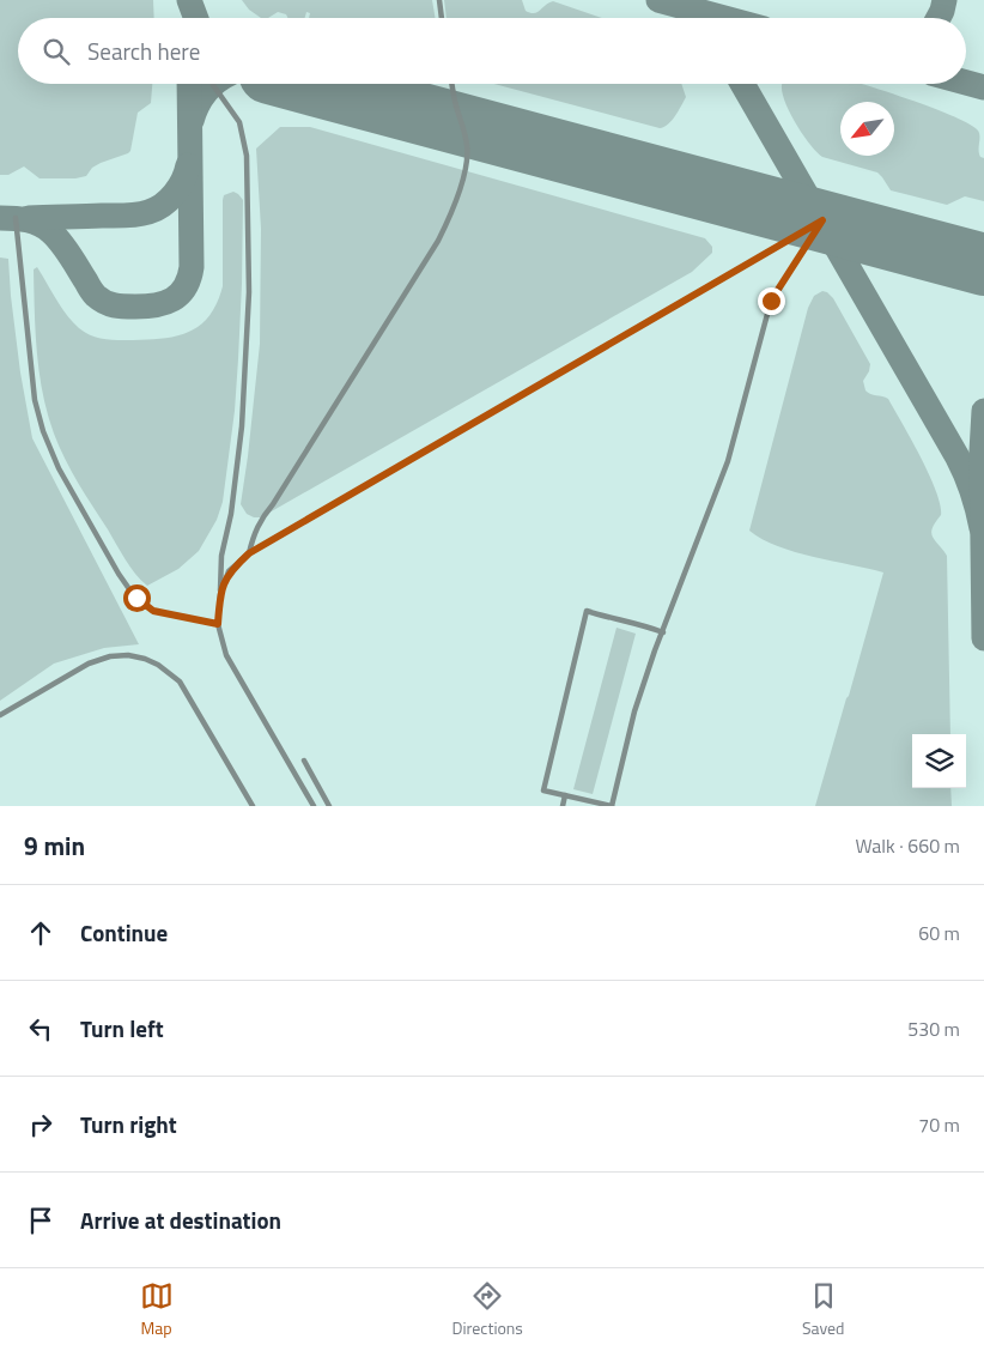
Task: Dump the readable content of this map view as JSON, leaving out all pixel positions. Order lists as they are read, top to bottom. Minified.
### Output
{"north":"bottom left","page":{"search":"Search here","heading":["9 min","Walk · 660 m"],"list":[["Continue","60 m"],["Turn left","530 m"],["Turn right","70 m"],"Arrive at destination"],"nav":["Map","Directions","Saved"]}}
